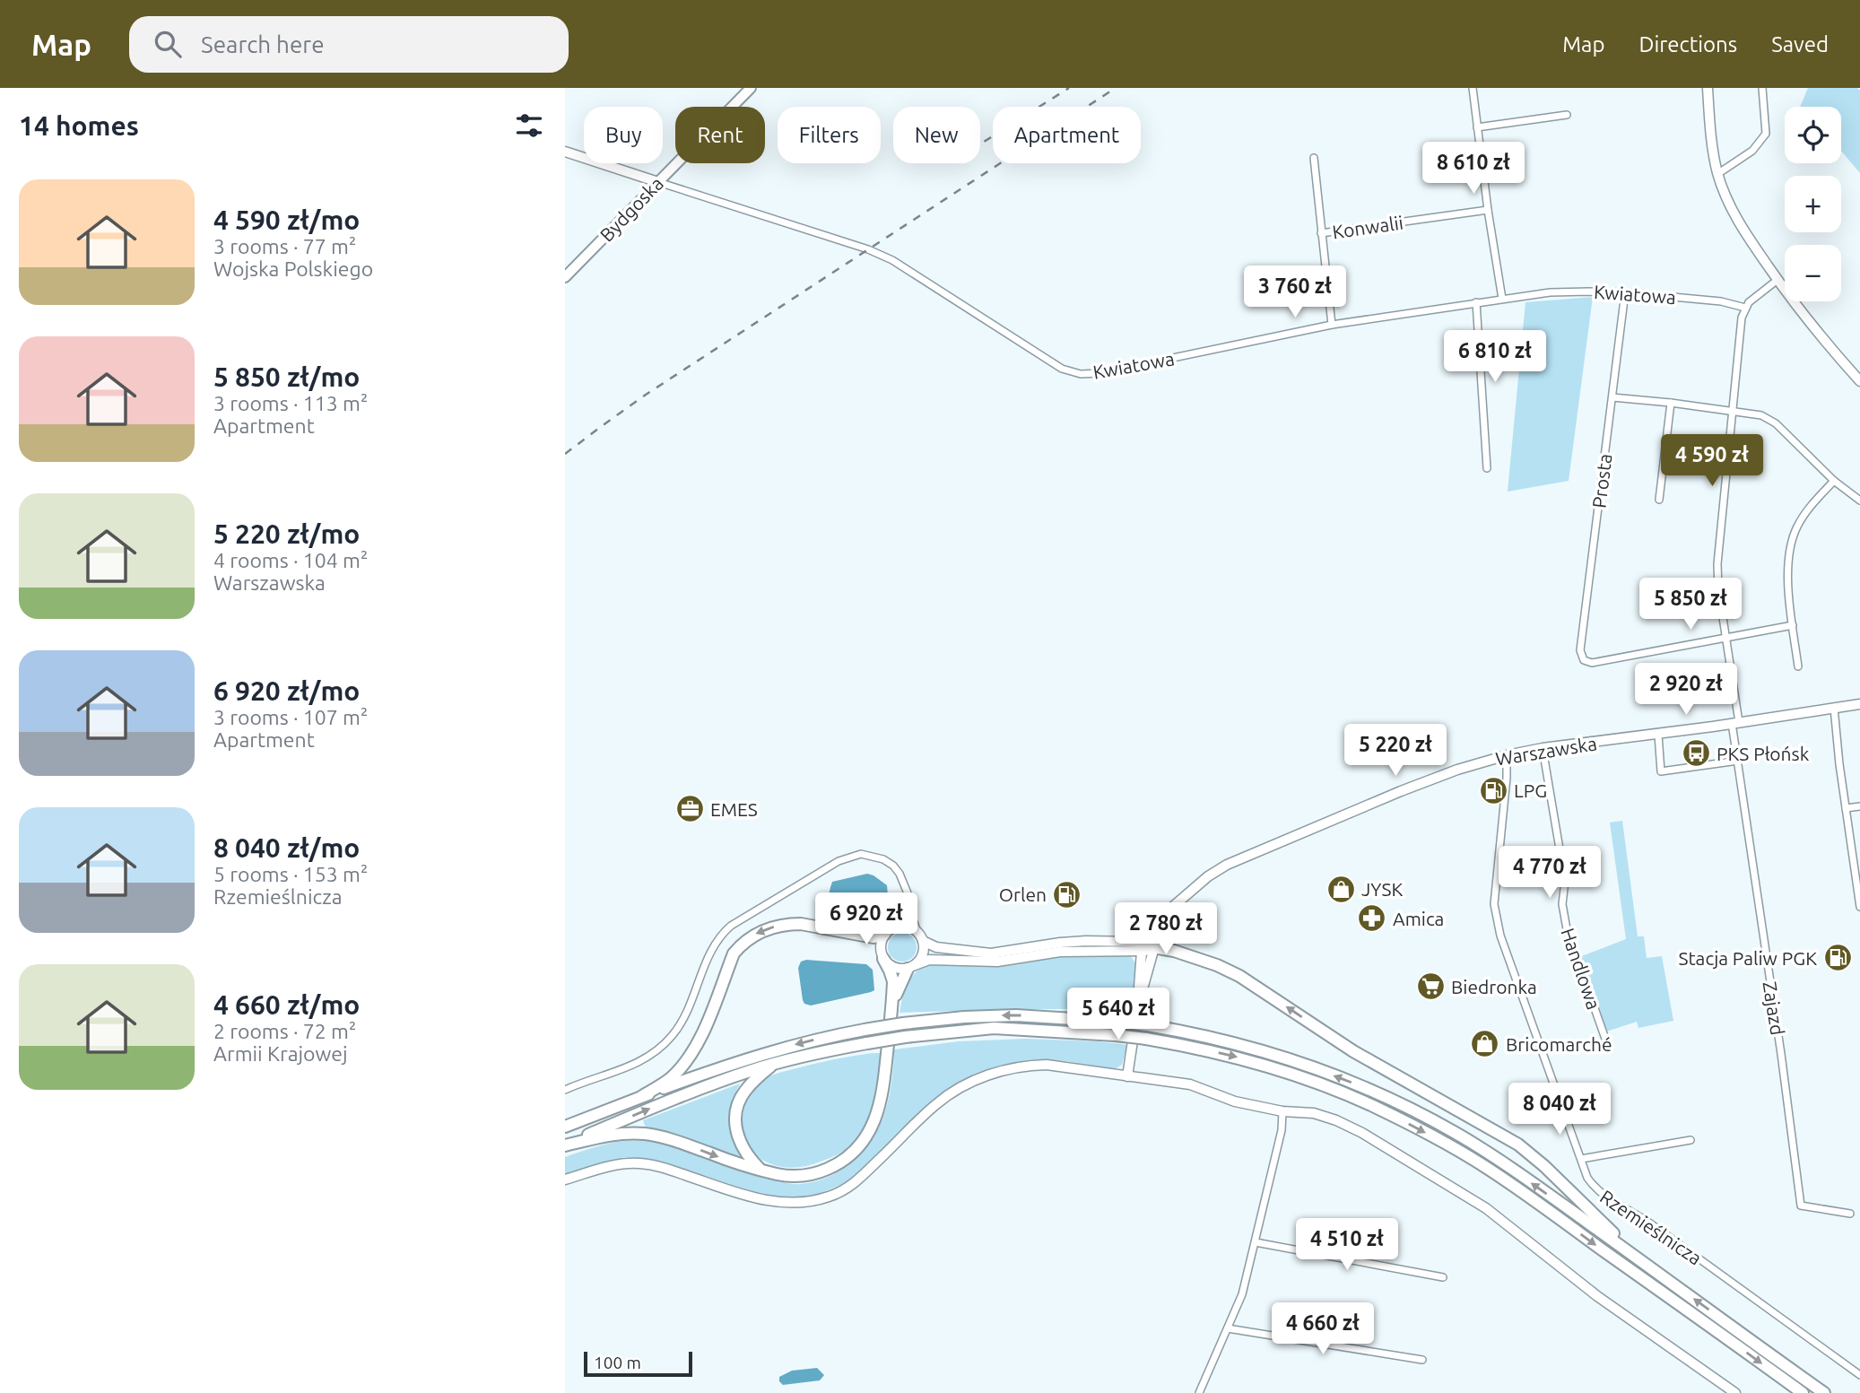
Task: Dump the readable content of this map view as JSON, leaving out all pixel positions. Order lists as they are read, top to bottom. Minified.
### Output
{"streets":{"main road":["Bydgoska"],"street":["Konwalii","Kwiatowa","Prosta","Warszawska","Handlowa","Zajazd","Rzemieślnicza"]},"crossings":[["Bydgoska","Kwiatowa"],["Kwiatowa","Prosta"],["Kwiatowa","Zajazd"],["Prosta","Zajazd"],["Warszawska","Handlowa"],["Warszawska","Zajazd"],["Warszawska","Rzemieślnicza"]],"places":{"bus stop":["PKS Płońsk"],"fuel station":["LPG","Orlen","Stacja Paliw PGK"],"office":["EMES"],"shop":["JYSK","Bricomarché"],"pharmacy":["Amica"],"supermarket":["Biedronka"]},"scale_bar":"100 m","page":{"header":"Map","search":"Search here","nav":["Map","Directions","Saved"],"heading":"14 homes","map_buttons":["+","−"],"chip":["Buy","Rent","Filters","New","Apartment"],"price":["8 610 zł","3 760 zł","6 810 zł","4 590 zł","5 850 zł","2 920 zł","5 220 zł","4 770 zł","6 920 zł","2 780 zł","5 640 zł","8 040 zł","4 510 zł","4 660 zł"],"list":[{"name":"4 590 zł/mo","note":"3 rooms · 77 m² · Wojska Polskiego"},{"name":"5 850 zł/mo","note":"3 rooms · 113 m² · Apartment"},{"name":"5 220 zł/mo","note":"4 rooms · 104 m² · Warszawska"},{"name":"6 920 zł/mo","note":"3 rooms · 107 m² · Apartment"},{"name":"8 040 zł/mo","note":"5 rooms · 153 m² · Rzemieślnicza"},{"name":"4 660 zł/mo","note":"2 rooms · 72 m² · Armii Krajowej"}],"scale":"100 m"}}
